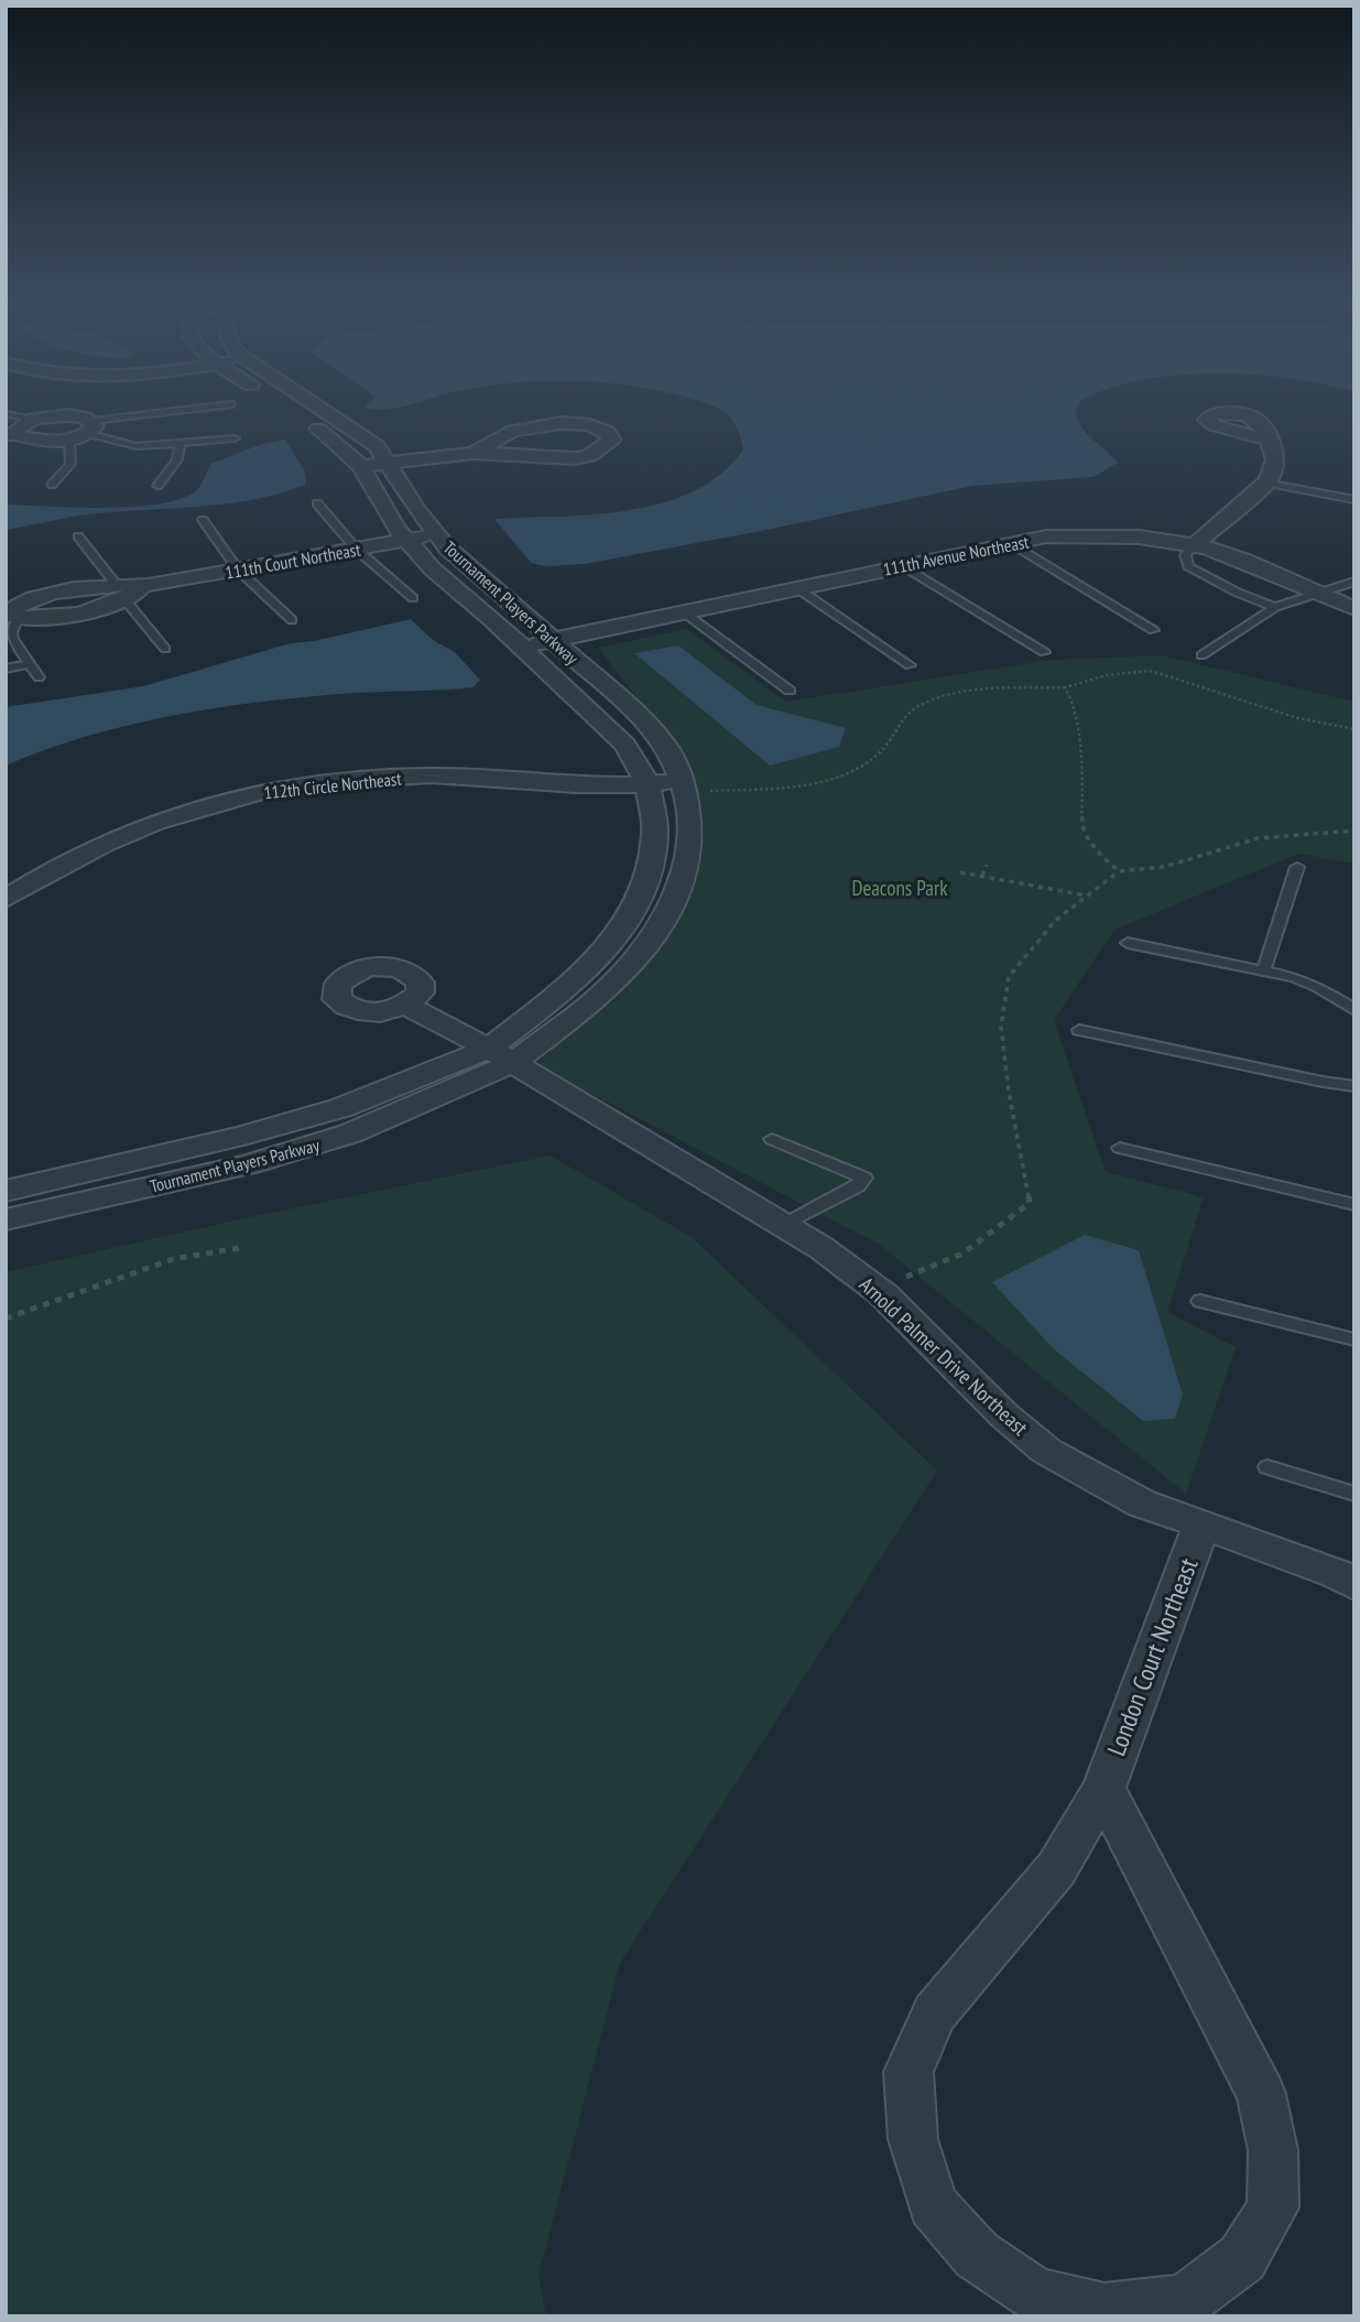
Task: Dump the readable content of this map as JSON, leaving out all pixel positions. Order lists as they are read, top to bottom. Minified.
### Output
{"streets":{"street":["111th Avenue Northeast","111th Court Northeast","Tournament Players Parkway","112th Circle Northeast","Arnold Palmer Drive Northeast","London Court Northeast"]},"crossings":[["111th Avenue Northeast","Tournament Players Parkway"],["111th Court Northeast","Tournament Players Parkway"],["Tournament Players Parkway","112th Circle Northeast"],["Tournament Players Parkway","Arnold Palmer Drive Northeast"],["Arnold Palmer Drive Northeast","London Court Northeast"]],"parks":["Deacons Park"]}
